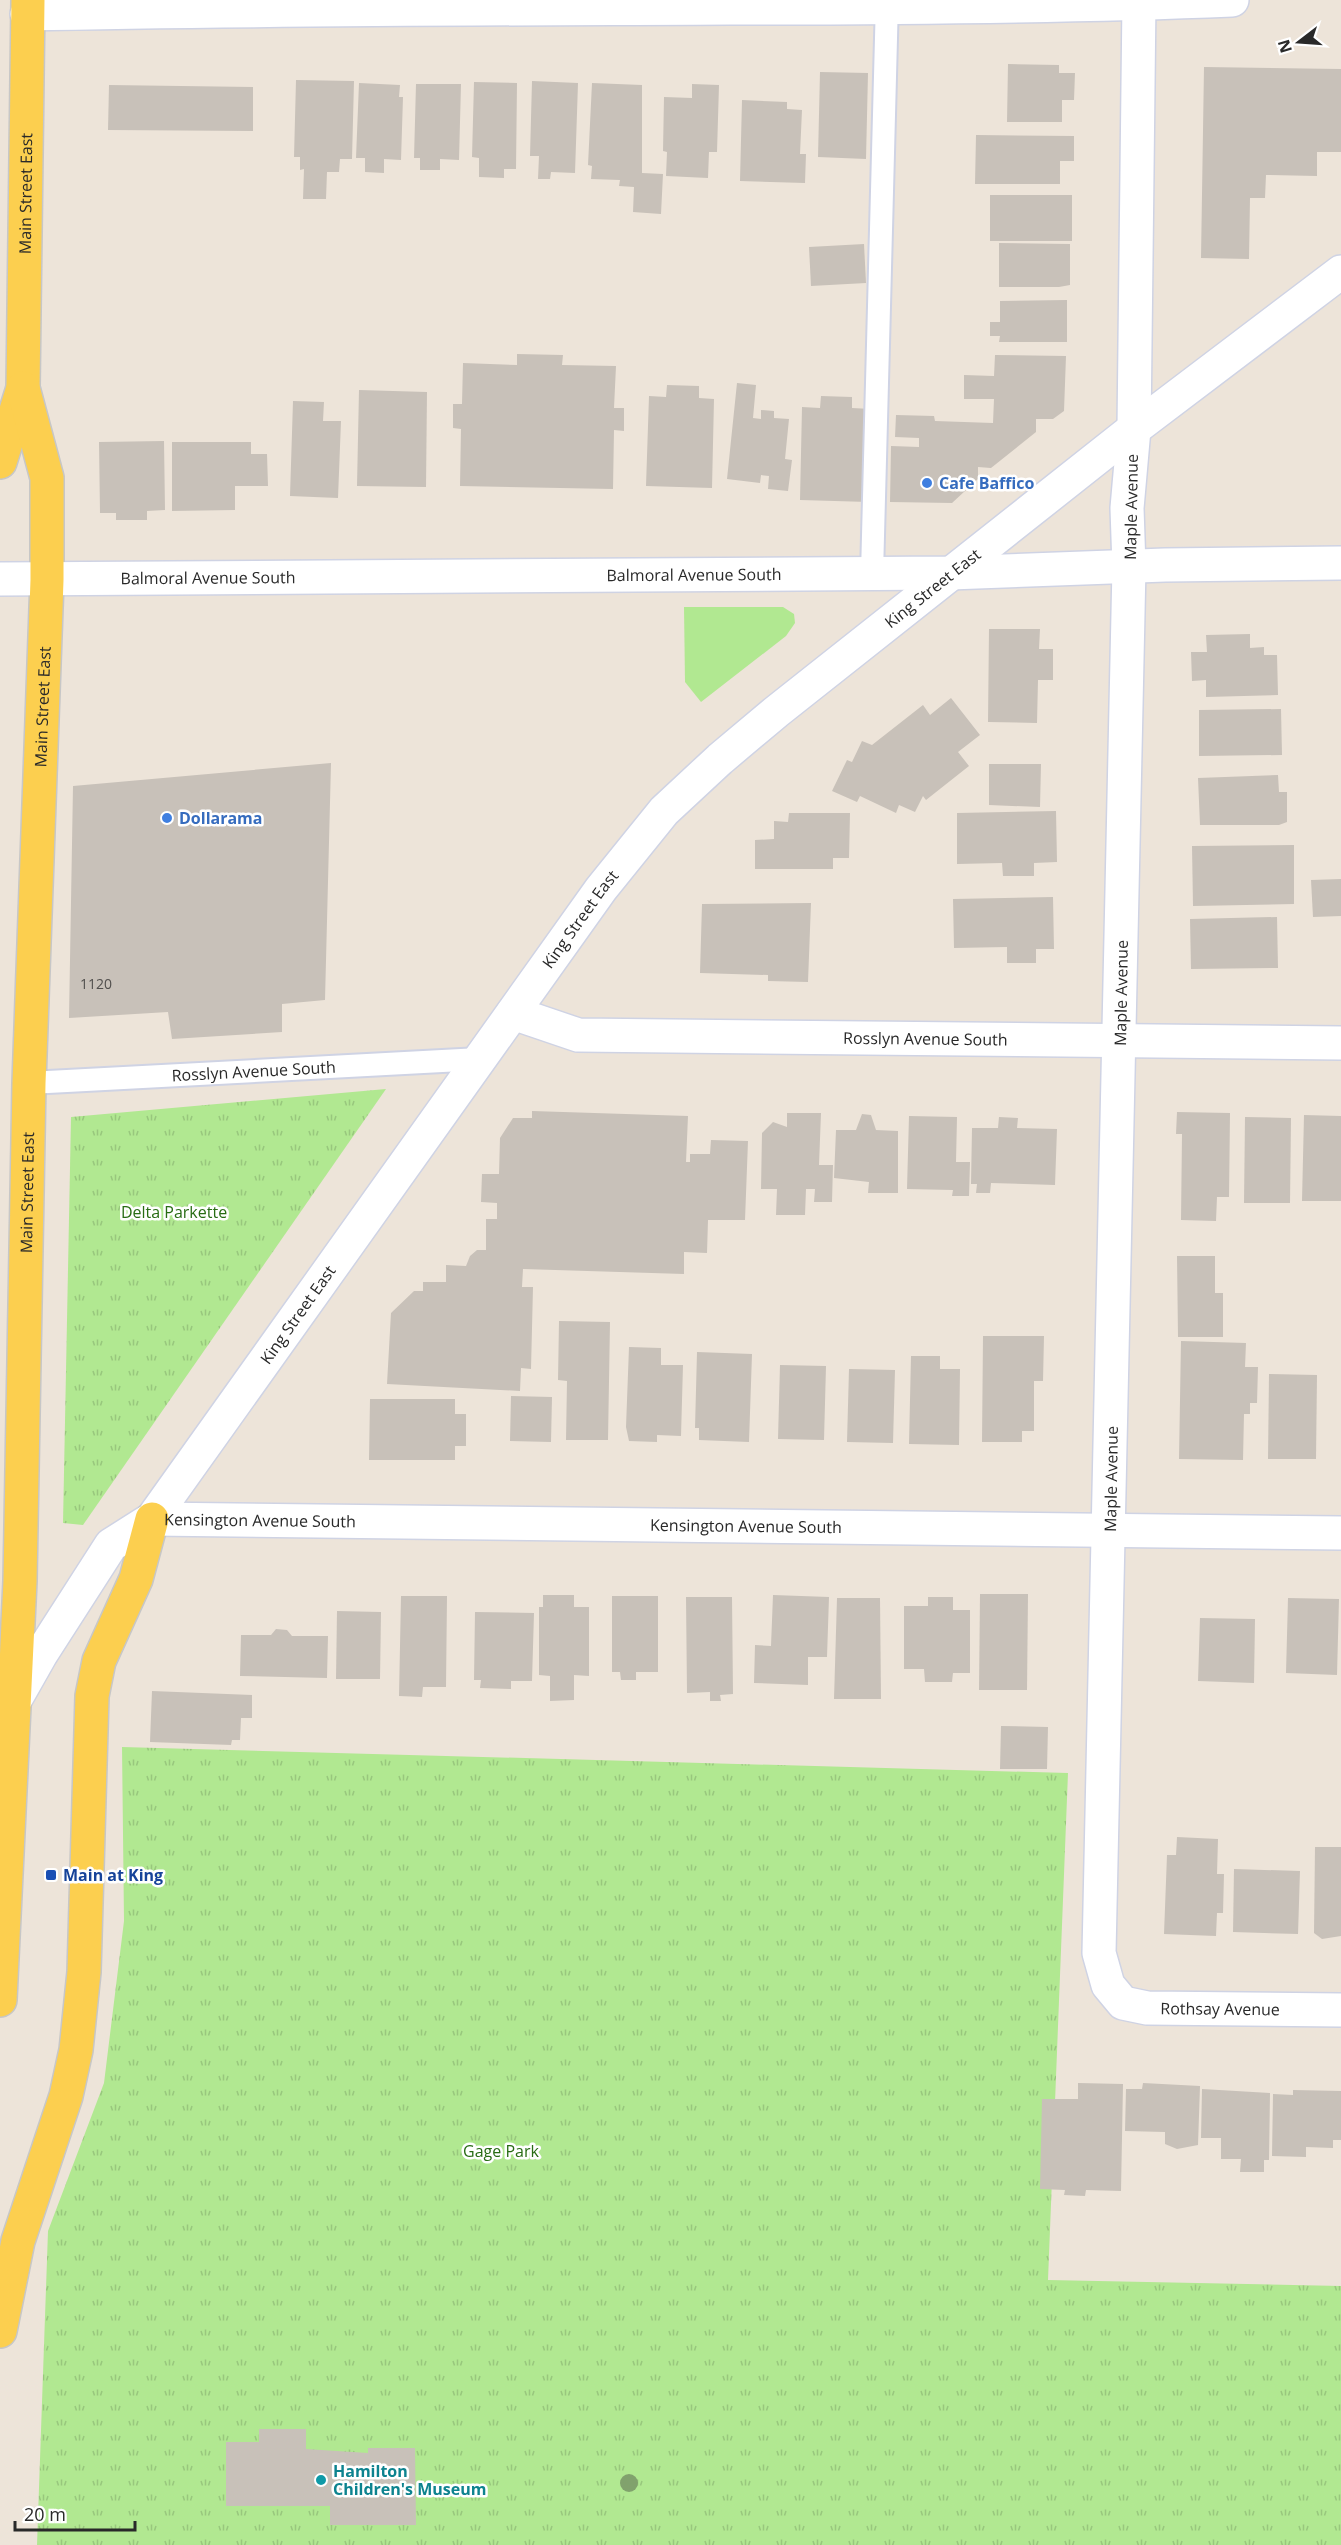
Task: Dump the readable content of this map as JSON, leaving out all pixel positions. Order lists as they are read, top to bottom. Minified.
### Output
{"streets":{"main road":["Main Street East"],"street":["Maple Avenue","Balmoral Avenue South","King Street East","Rosslyn Avenue South","Kensington Avenue South","Rothsay Avenue"]},"crossings":[["Main Street East","Balmoral Avenue South"],["Main Street East","King Street East"],["Main Street East","Rosslyn Avenue South"],["Maple Avenue","Balmoral Avenue South"],["Maple Avenue","King Street East"],["Maple Avenue","Rosslyn Avenue South"],["Maple Avenue","Kensington Avenue South"],["Maple Avenue","Rothsay Avenue"],["Balmoral Avenue South","King Street East"],["King Street East","Rosslyn Avenue South"],["King Street East","Kensington Avenue South"]],"parks":["Delta Parkette","Gage Park"],"places":{"other":["Cafe Baffico","Dollarama","Hamilton Children's Museum"],"transit":["Main at King"]},"house_numbers":["1120"],"scale_bar":"20 m","north":"left"}
